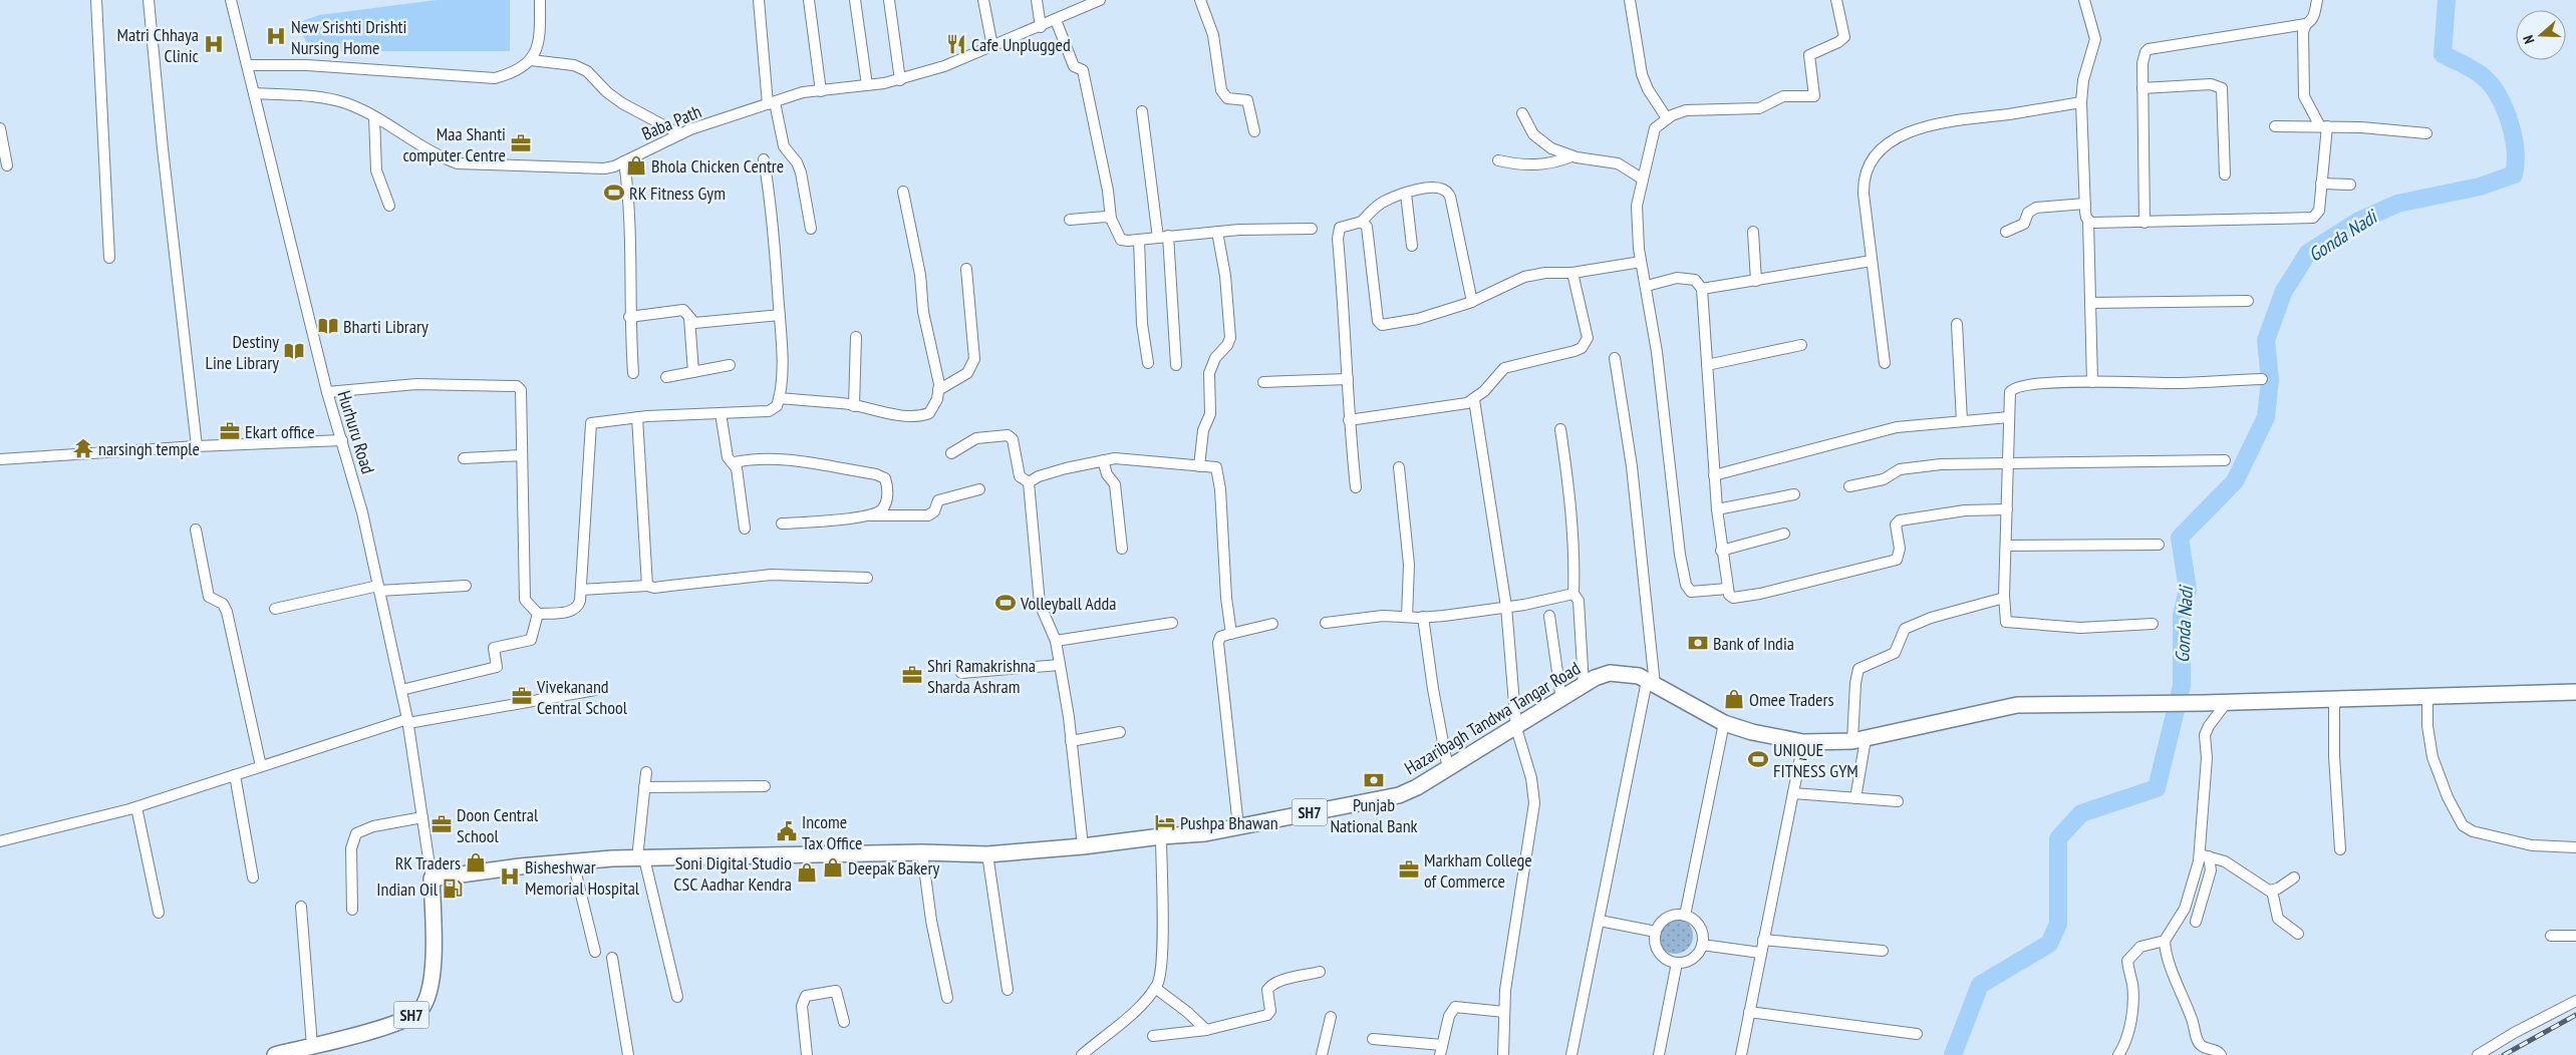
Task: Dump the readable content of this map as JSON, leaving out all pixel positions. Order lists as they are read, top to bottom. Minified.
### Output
{"streets":{"main road":["Hazaribagh Tandwa Tangar Road","SH7"],"street":["Baba Path","Hurhuru Road"]},"crossings":[["Baba Path","Hurhuru Road"],["Hurhuru Road","Hazaribagh Tandwa Tangar Road"],["Hurhuru Road","SH7"],["Hazaribagh Tandwa Tangar Road","SH7"]],"water":["Gonda Nadi"],"places":{"hospital":["New Srishti Drishti Nursing Home","Matri Chhaya Clinic","Bisheshwar Memorial Hospital"],"restaurant":["Cafe Unplugged"],"office":["Maa Shanti computer Centre","Ekart office","Shri Ramakrishna Sharda Ashram","Vivekanand Central School","Doon Central School","Markham College of Commerce"],"shop":["Bhola Chicken Centre","Omee Traders","RK Traders","Deepak Bakery","Soni Digital Studio CSC Aadhar Kendra"],"sports":["RK Fitness Gym","Volleyball Adda","UNIQUE FITNESS GYM"],"library":["Bharti Library","Destiny Line Library"],"temple":["narsingh temple"],"bank":["Bank of India","Punjab National Bank"],"hotel":["Pushpa Bhawan"],"public building":["Income Tax Office"],"fuel station":["Indian Oil"]},"north":"left"}
